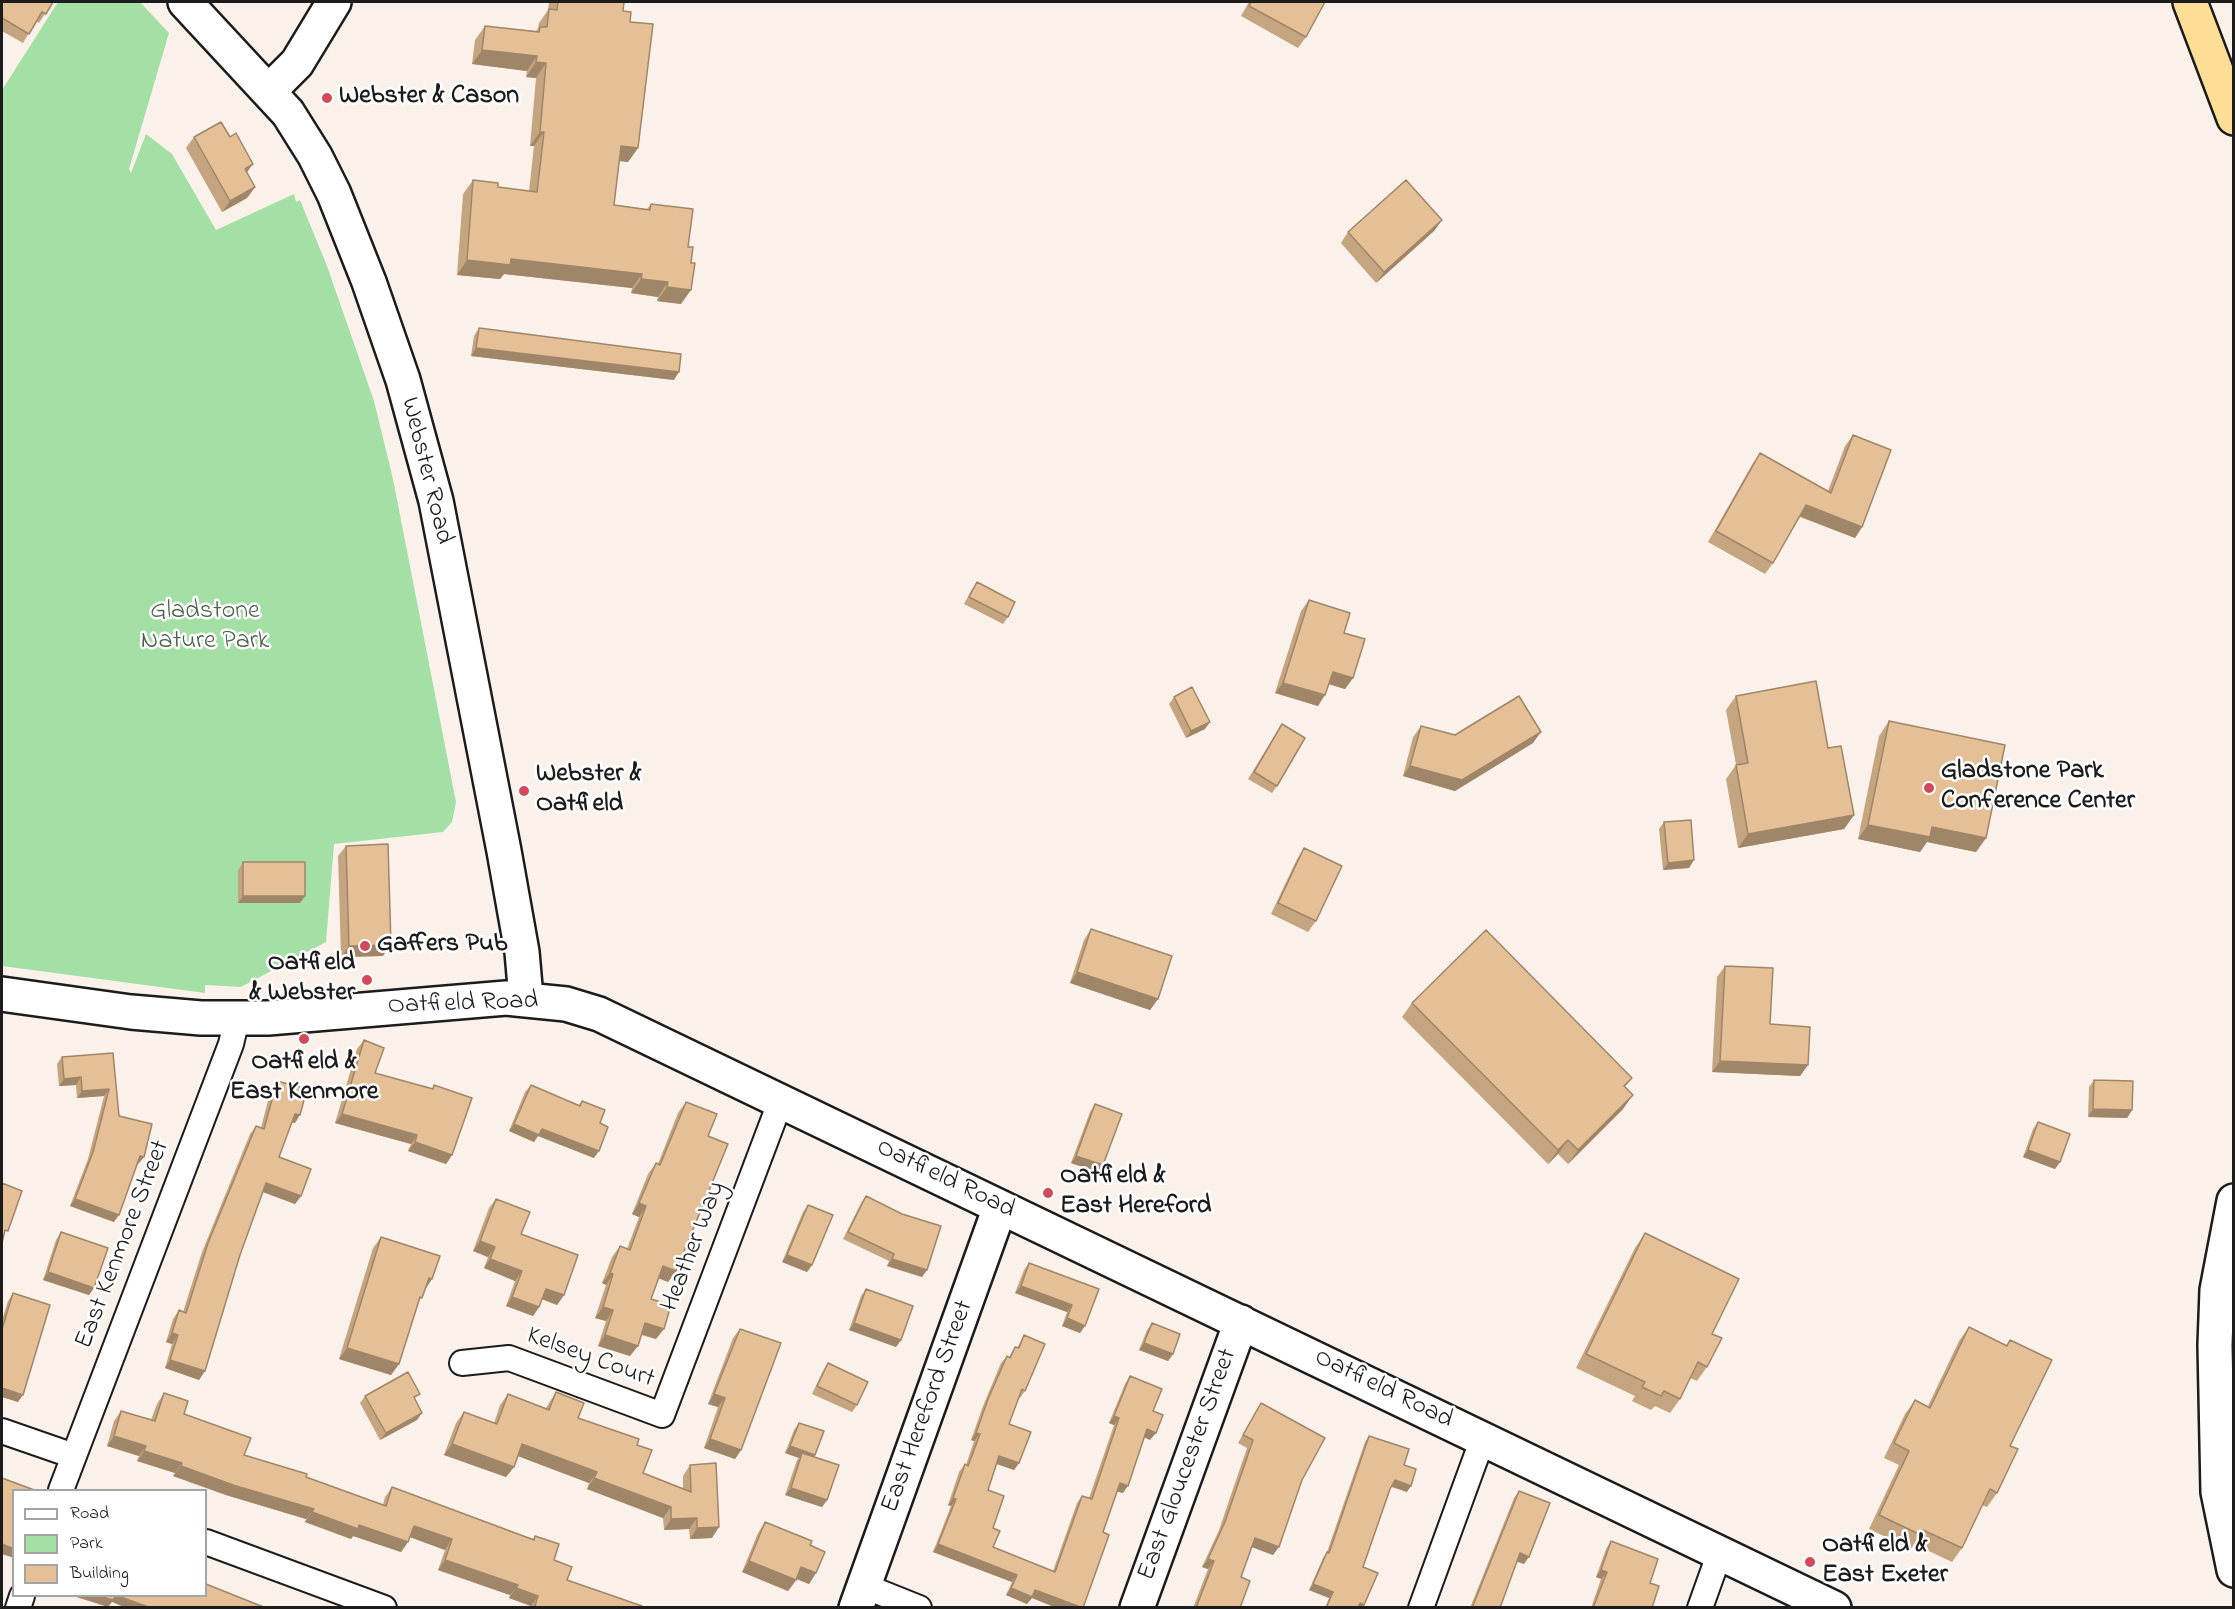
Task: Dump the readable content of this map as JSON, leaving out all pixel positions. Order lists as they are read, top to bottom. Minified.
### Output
{"streets":{"main road":["Webster Road","Oatfield Road","East Hereford Street","East Gloucester Street"],"street":["East Kenmore Street","Heather Way","Kelsey Court"]},"crossings":[["Webster Road","Oatfield Road"],["Oatfield Road","East Kenmore Street"],["Oatfield Road","Heather Way"],["Oatfield Road","East Hereford Street"],["Oatfield Road","East Gloucester Street"],["Heather Way","Kelsey Court"]],"parks":["Gladstone Nature Park"],"places":["Webster & Cason","Gladstone Park Conference Center","Webster & Oatfield","Gaffers Pub","Oatfield & Webster","Oatfield & East Kenmore","Oatfield & East Hereford","Oatfield & East Exeter"],"legend":["Road","Park","Building"]}
